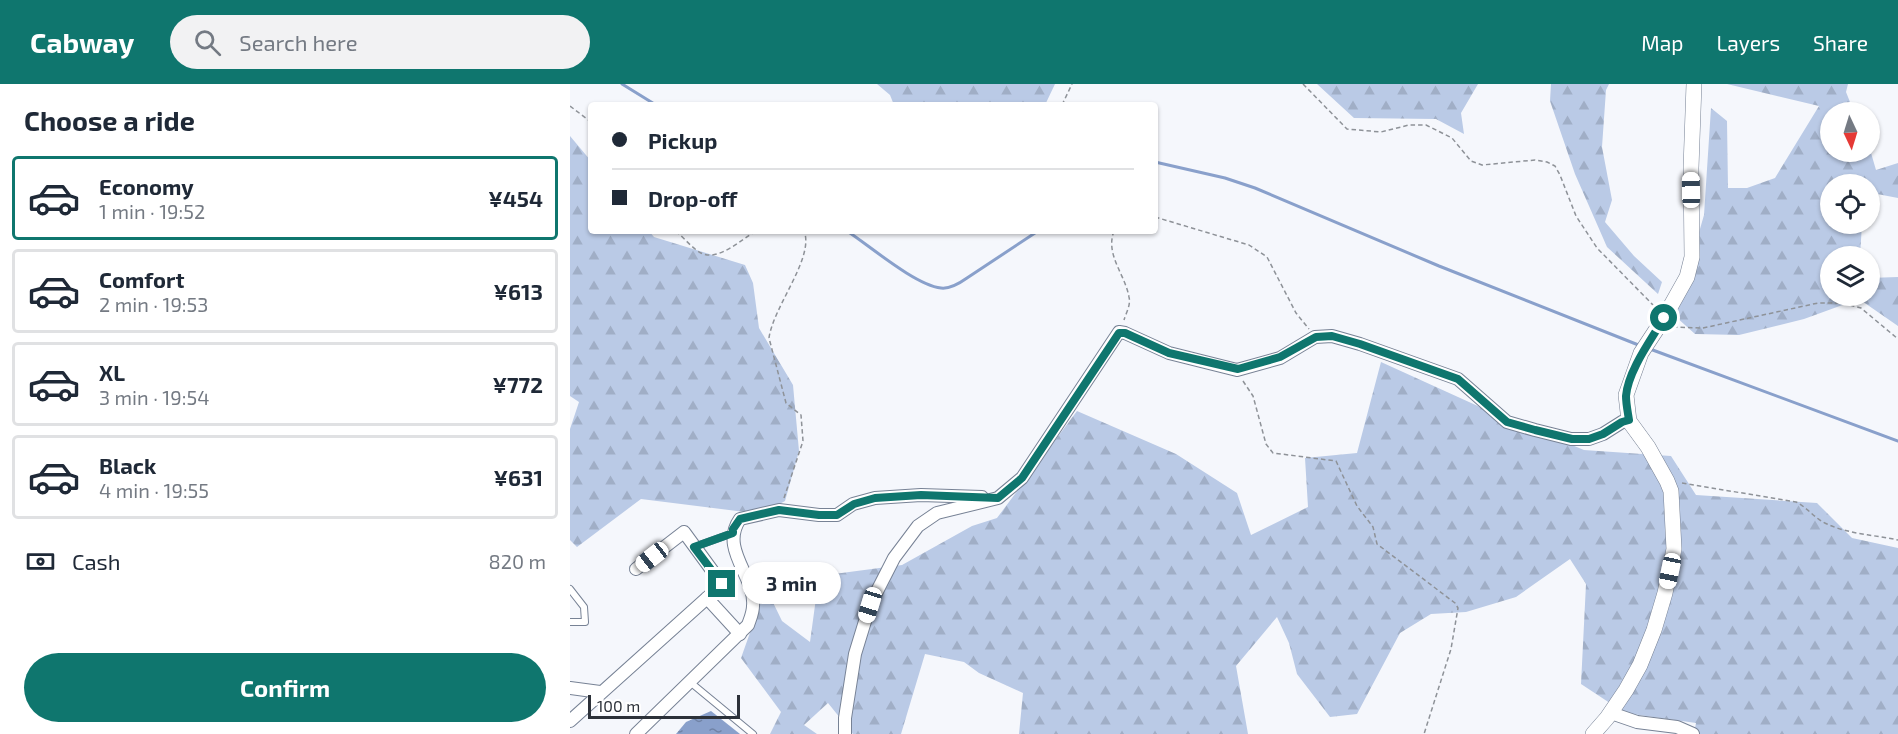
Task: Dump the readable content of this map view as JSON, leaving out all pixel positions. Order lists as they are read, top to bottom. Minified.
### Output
{"scale_bar":"100 m","north":"bottom","page":{"header":"Cabway","search":"Search here","nav":["Map","Layers","Share"],"heading":"Choose a ride","banner":["Pickup","Drop-off"],"list":[{"name":"Economy","note":"1 min · 19:52","value":"¥454"},{"name":"Comfort","note":"2 min · 19:53","value":"¥613"},{"name":"XL","note":"3 min · 19:54","value":"¥772"},{"name":"Black","note":"4 min · 19:55","value":"¥631"}],"pay":["Cash","820 m"],"bubble":"3 min","buttons":"Confirm","scale":"100 m"}}
